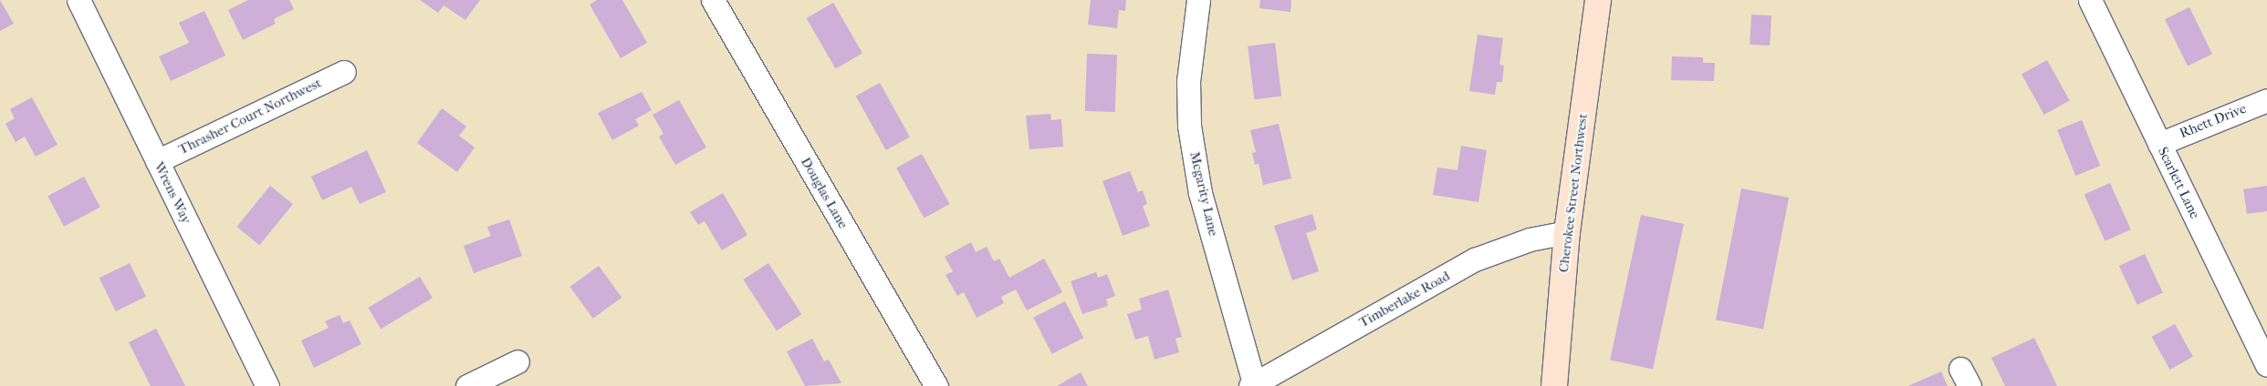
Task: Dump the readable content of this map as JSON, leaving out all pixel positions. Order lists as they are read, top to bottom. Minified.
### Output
{"streets":{"main road":["Cherokee Street Northwest"],"street":["Thrasher Court Northwest","Rhett Drive","Scarlett Lane","Wrens Way","Douglas Lane","Mcgarity Lane","Timberlake Road"]},"crossings":[["Thrasher Court Northwest","Wrens Way"],["Rhett Drive","Scarlett Lane"],["Cherokee Street Northwest","Timberlake Road"],["Mcgarity Lane","Timberlake Road"]]}
